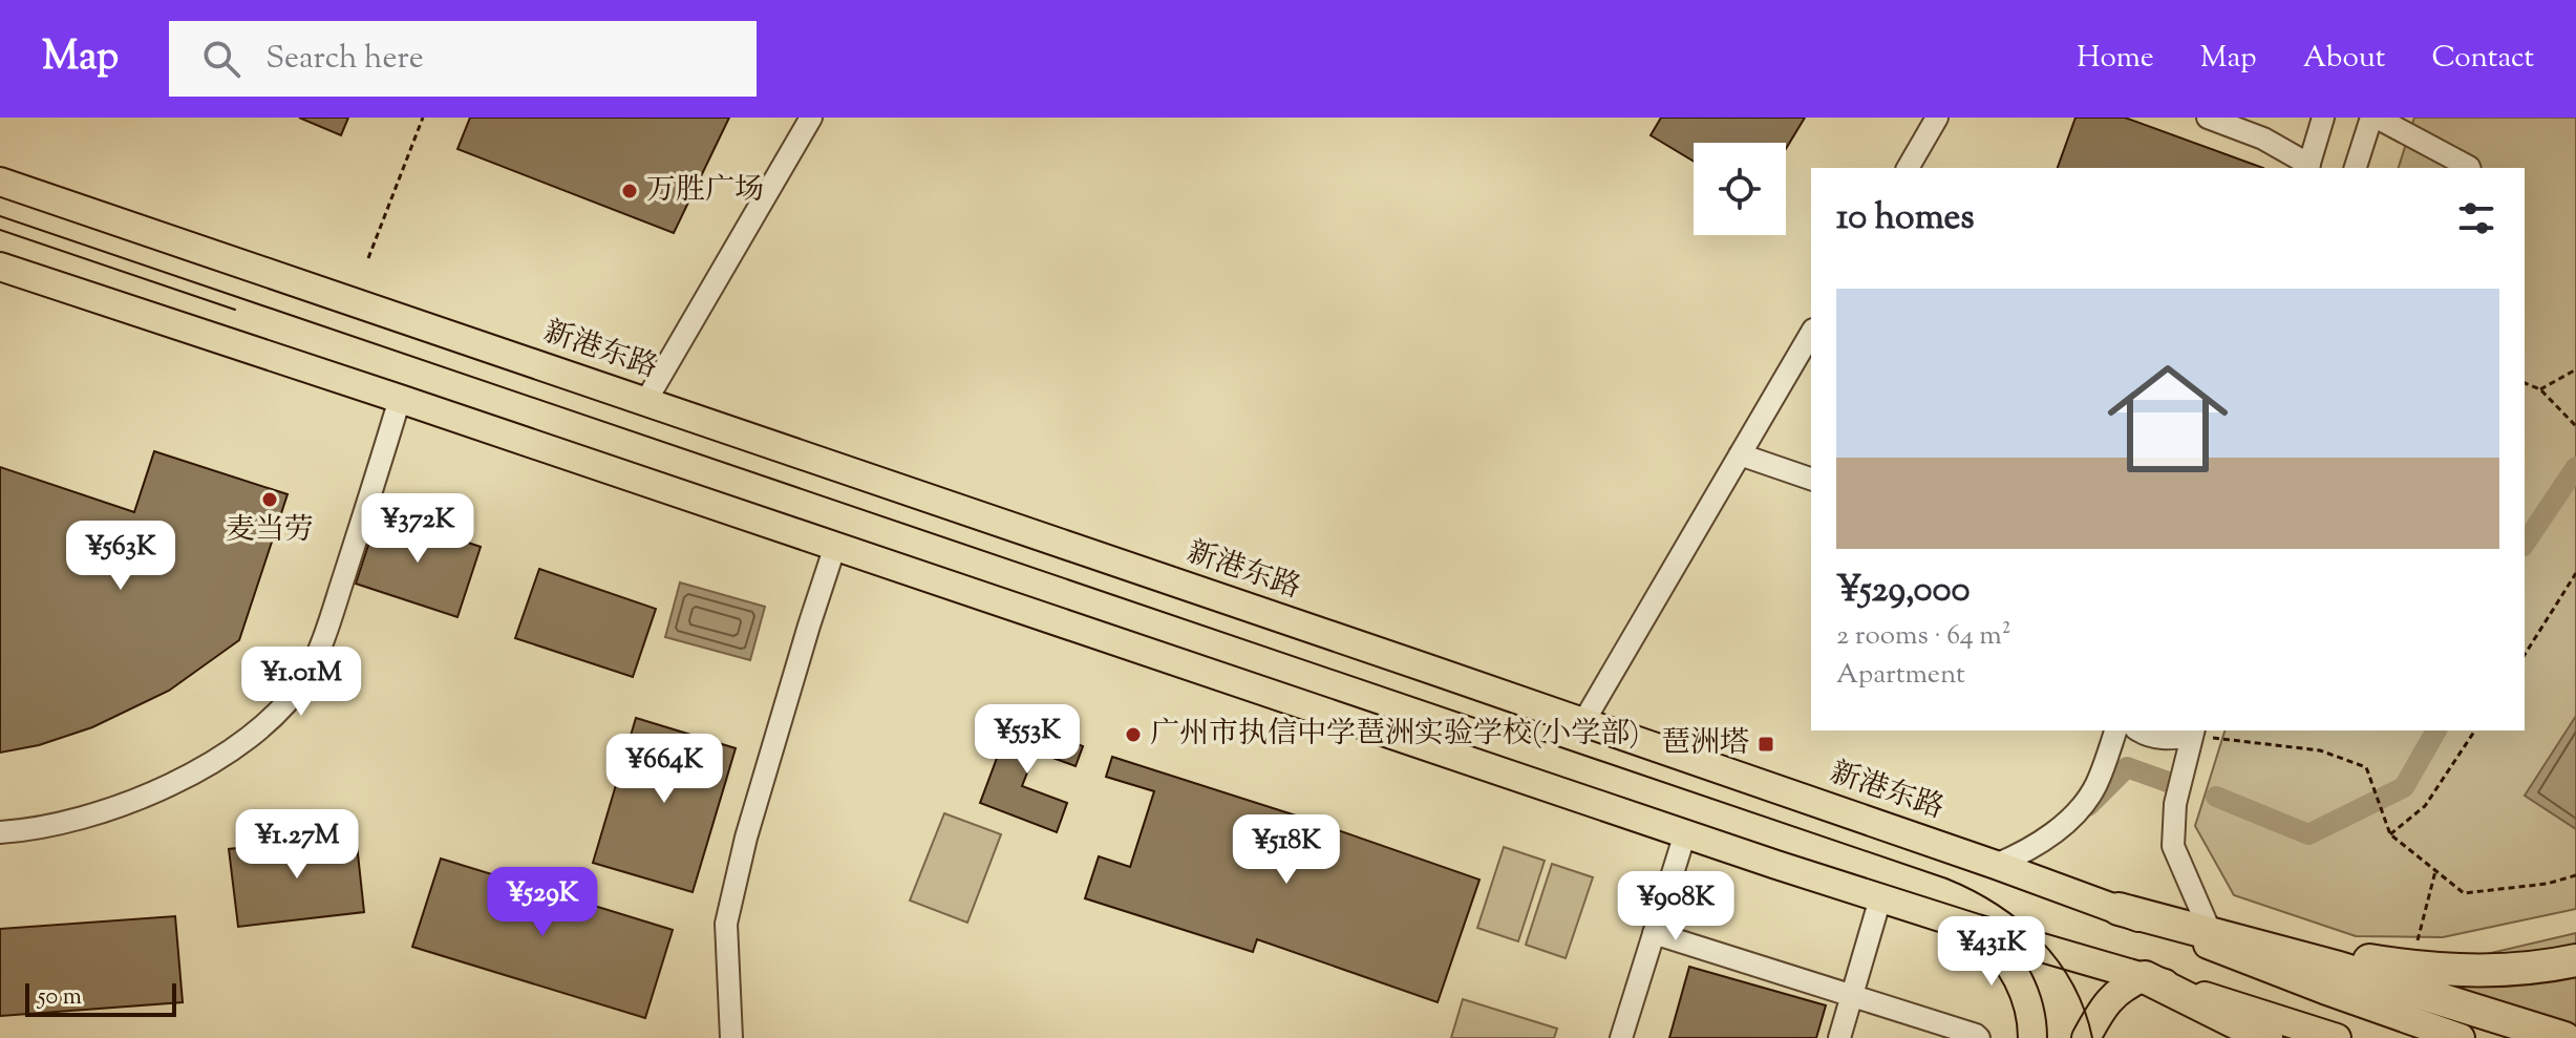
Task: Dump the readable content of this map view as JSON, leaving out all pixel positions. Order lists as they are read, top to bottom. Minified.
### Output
{"streets":{"main road":["新港东路"]},"places":{"other":["万胜广场","麦当劳","广州市执信中学琶洲实验学校(小学部)"],"transit":["琶洲塔"]},"scale_bar":"50 m","page":{"header":"Map","search":"Search here","nav":["Home","Map","About","Contact"],"heading":"10 homes","list":[{"name":"¥529,000","note":"2 rooms · 64 m² · Apartment"}],"price":["¥372K","¥563K","¥1.01M","¥553K","¥664K","¥1.27M","¥518K","¥529K","¥908K","¥431K"],"scale":"50 m"}}
